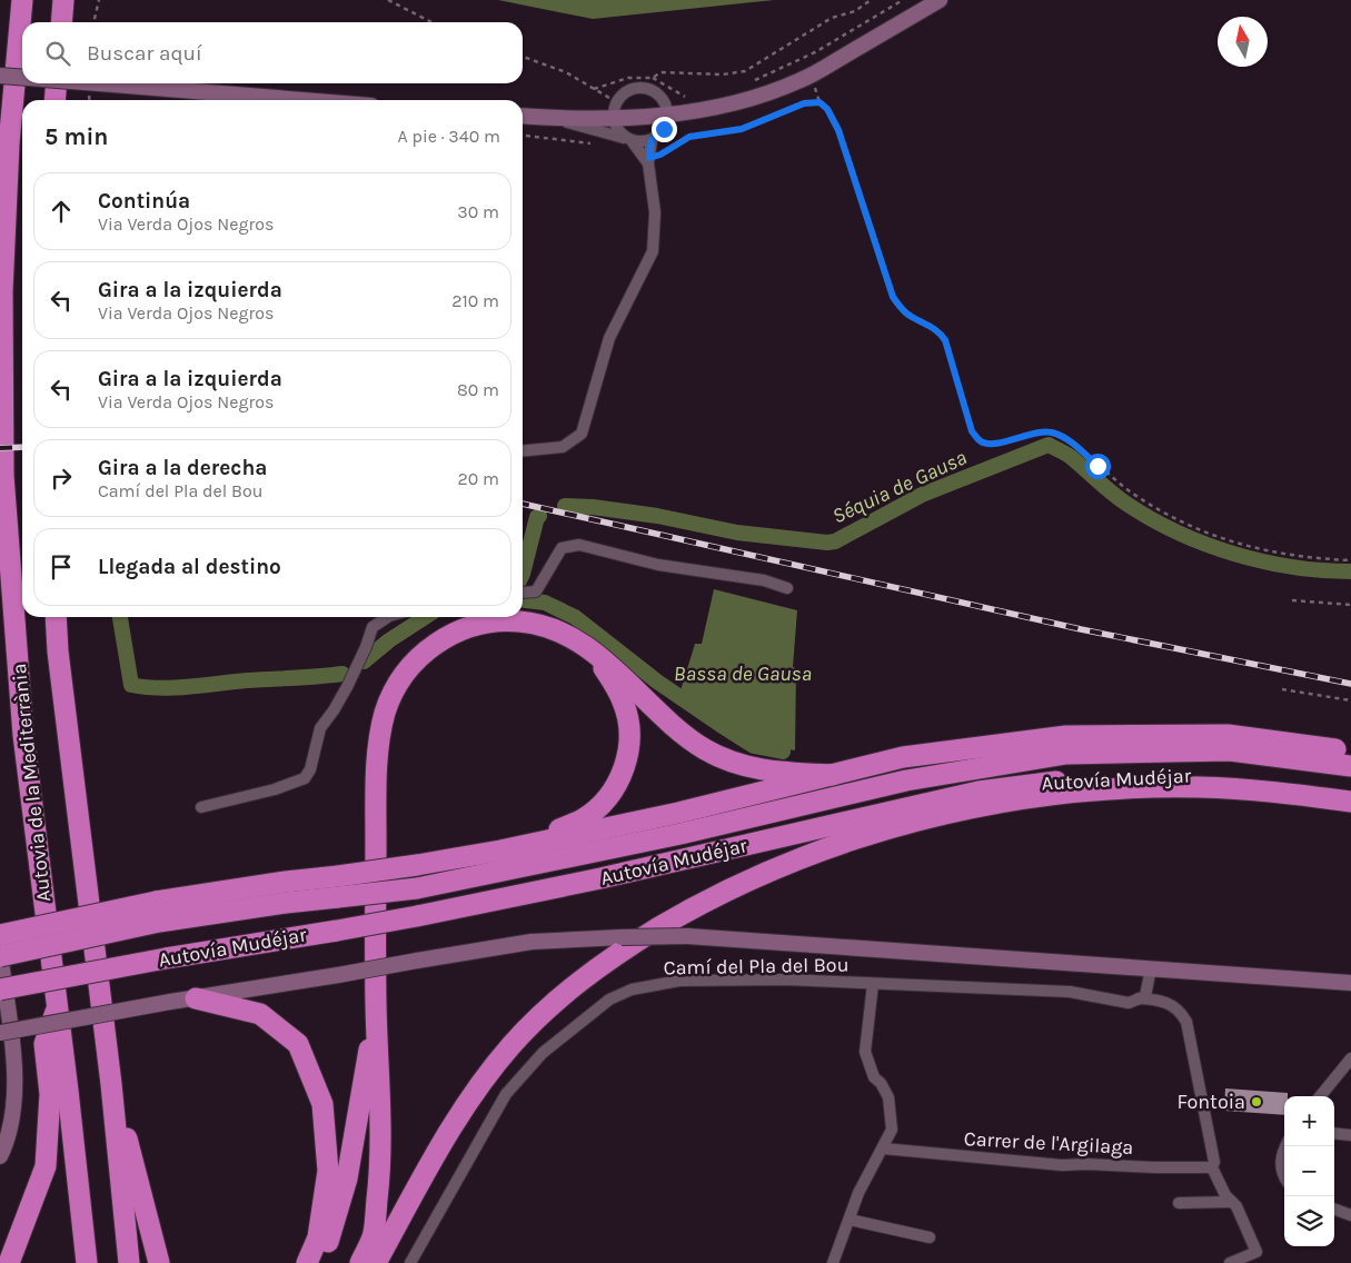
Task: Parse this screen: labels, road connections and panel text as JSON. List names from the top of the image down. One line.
{"streets":{"highway":["Autovía Mudéjar","Autovia de la Mediterrània"],"street":["Camí del Pla del Bou","Carrer de l'Argilaga"]},"crossings":[["Camí del Pla del Bou","Carrer de l'Argilaga"]],"water":["Séquia de Gausa","Bassa de Gausa"],"places":["Fontoia"],"north":"top","page":{"search":"Buscar aquí","heading":["5 min","A pie · 340 m"],"list":[["Continúa","Via Verda Ojos Negros","30 m"],["Gira a la izquierda","Via Verda Ojos Negros","210 m"],["Gira a la izquierda","Via Verda Ojos Negros","80 m"],["Gira a la derecha","Camí del Pla del Bou","20 m"],"Llegada al destino"],"map_buttons":["+","−"]}}
